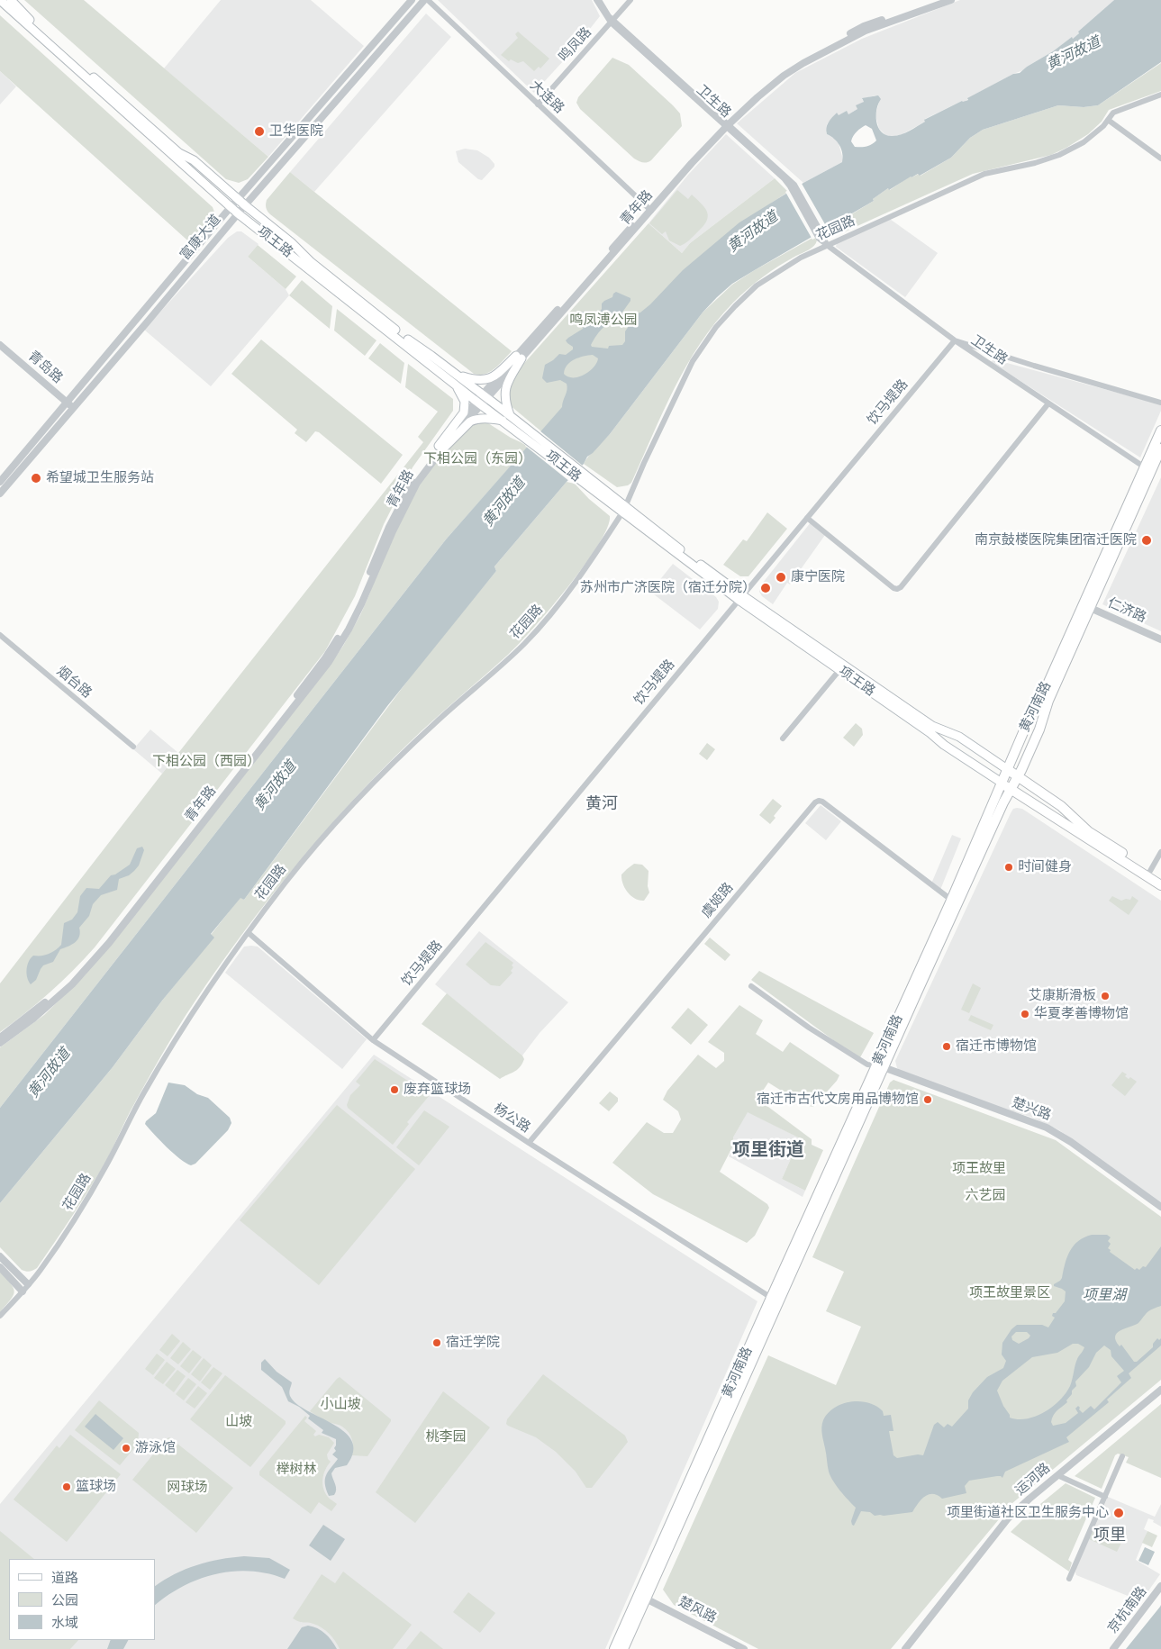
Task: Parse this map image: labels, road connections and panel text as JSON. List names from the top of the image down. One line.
{"streets":{"main road":["项王路","黄河南路"],"street":["鸣凤路","大连路","卫生路","青年路","花园路","富康大道","青岛路","饮马堤路","仁济路","烟台路","虞姬路","楚兴路","杨公路","运河路","楚风路","京杭南路"]},"crossings":[["鸣凤路","大连路"],["鸣凤路","卫生路"],["大连路","青年路"],["大连路","富康大道"],["卫生路","青年路"],["卫生路","花园路"],["卫生路","饮马堤路"],["卫生路","黄河南路"],["青年路","项王路"],["花园路","项王路"],["花园路","杨公路"],["富康大道","项王路"],["富康大道","青岛路"],["项王路","饮马堤路"],["项王路","黄河南路"],["饮马堤路","杨公路"],["仁济路","黄河南路"],["黄河南路","虞姬路"],["黄河南路","楚兴路"],["黄河南路","杨公路"],["黄河南路","楚风路"],["虞姬路","杨公路"]],"districts":["黄河","项里街道","项里"],"water":["黄河故道","项里湖"],"parks":["鸣凤溥公园","下相公园（东园）","下相公园（西园）","项王故里","六艺园","项王故里景区","小山坡","山坡","桃李园","榉树林","网球场"],"places":["卫华医院","希望城卫生服务站","南京鼓楼医院集团宿迁医院","康宁医院","苏州市广济医院（宿迁分院）","时间健身","艾康斯滑板","华夏孝善博物馆","宿迁市博物馆","废弃篮球场","宿迁市古代文房用品博物馆","宿迁学院","游泳馆","篮球场","项里街道社区卫生服务中心"],"legend":["道路","公园","水域"]}
